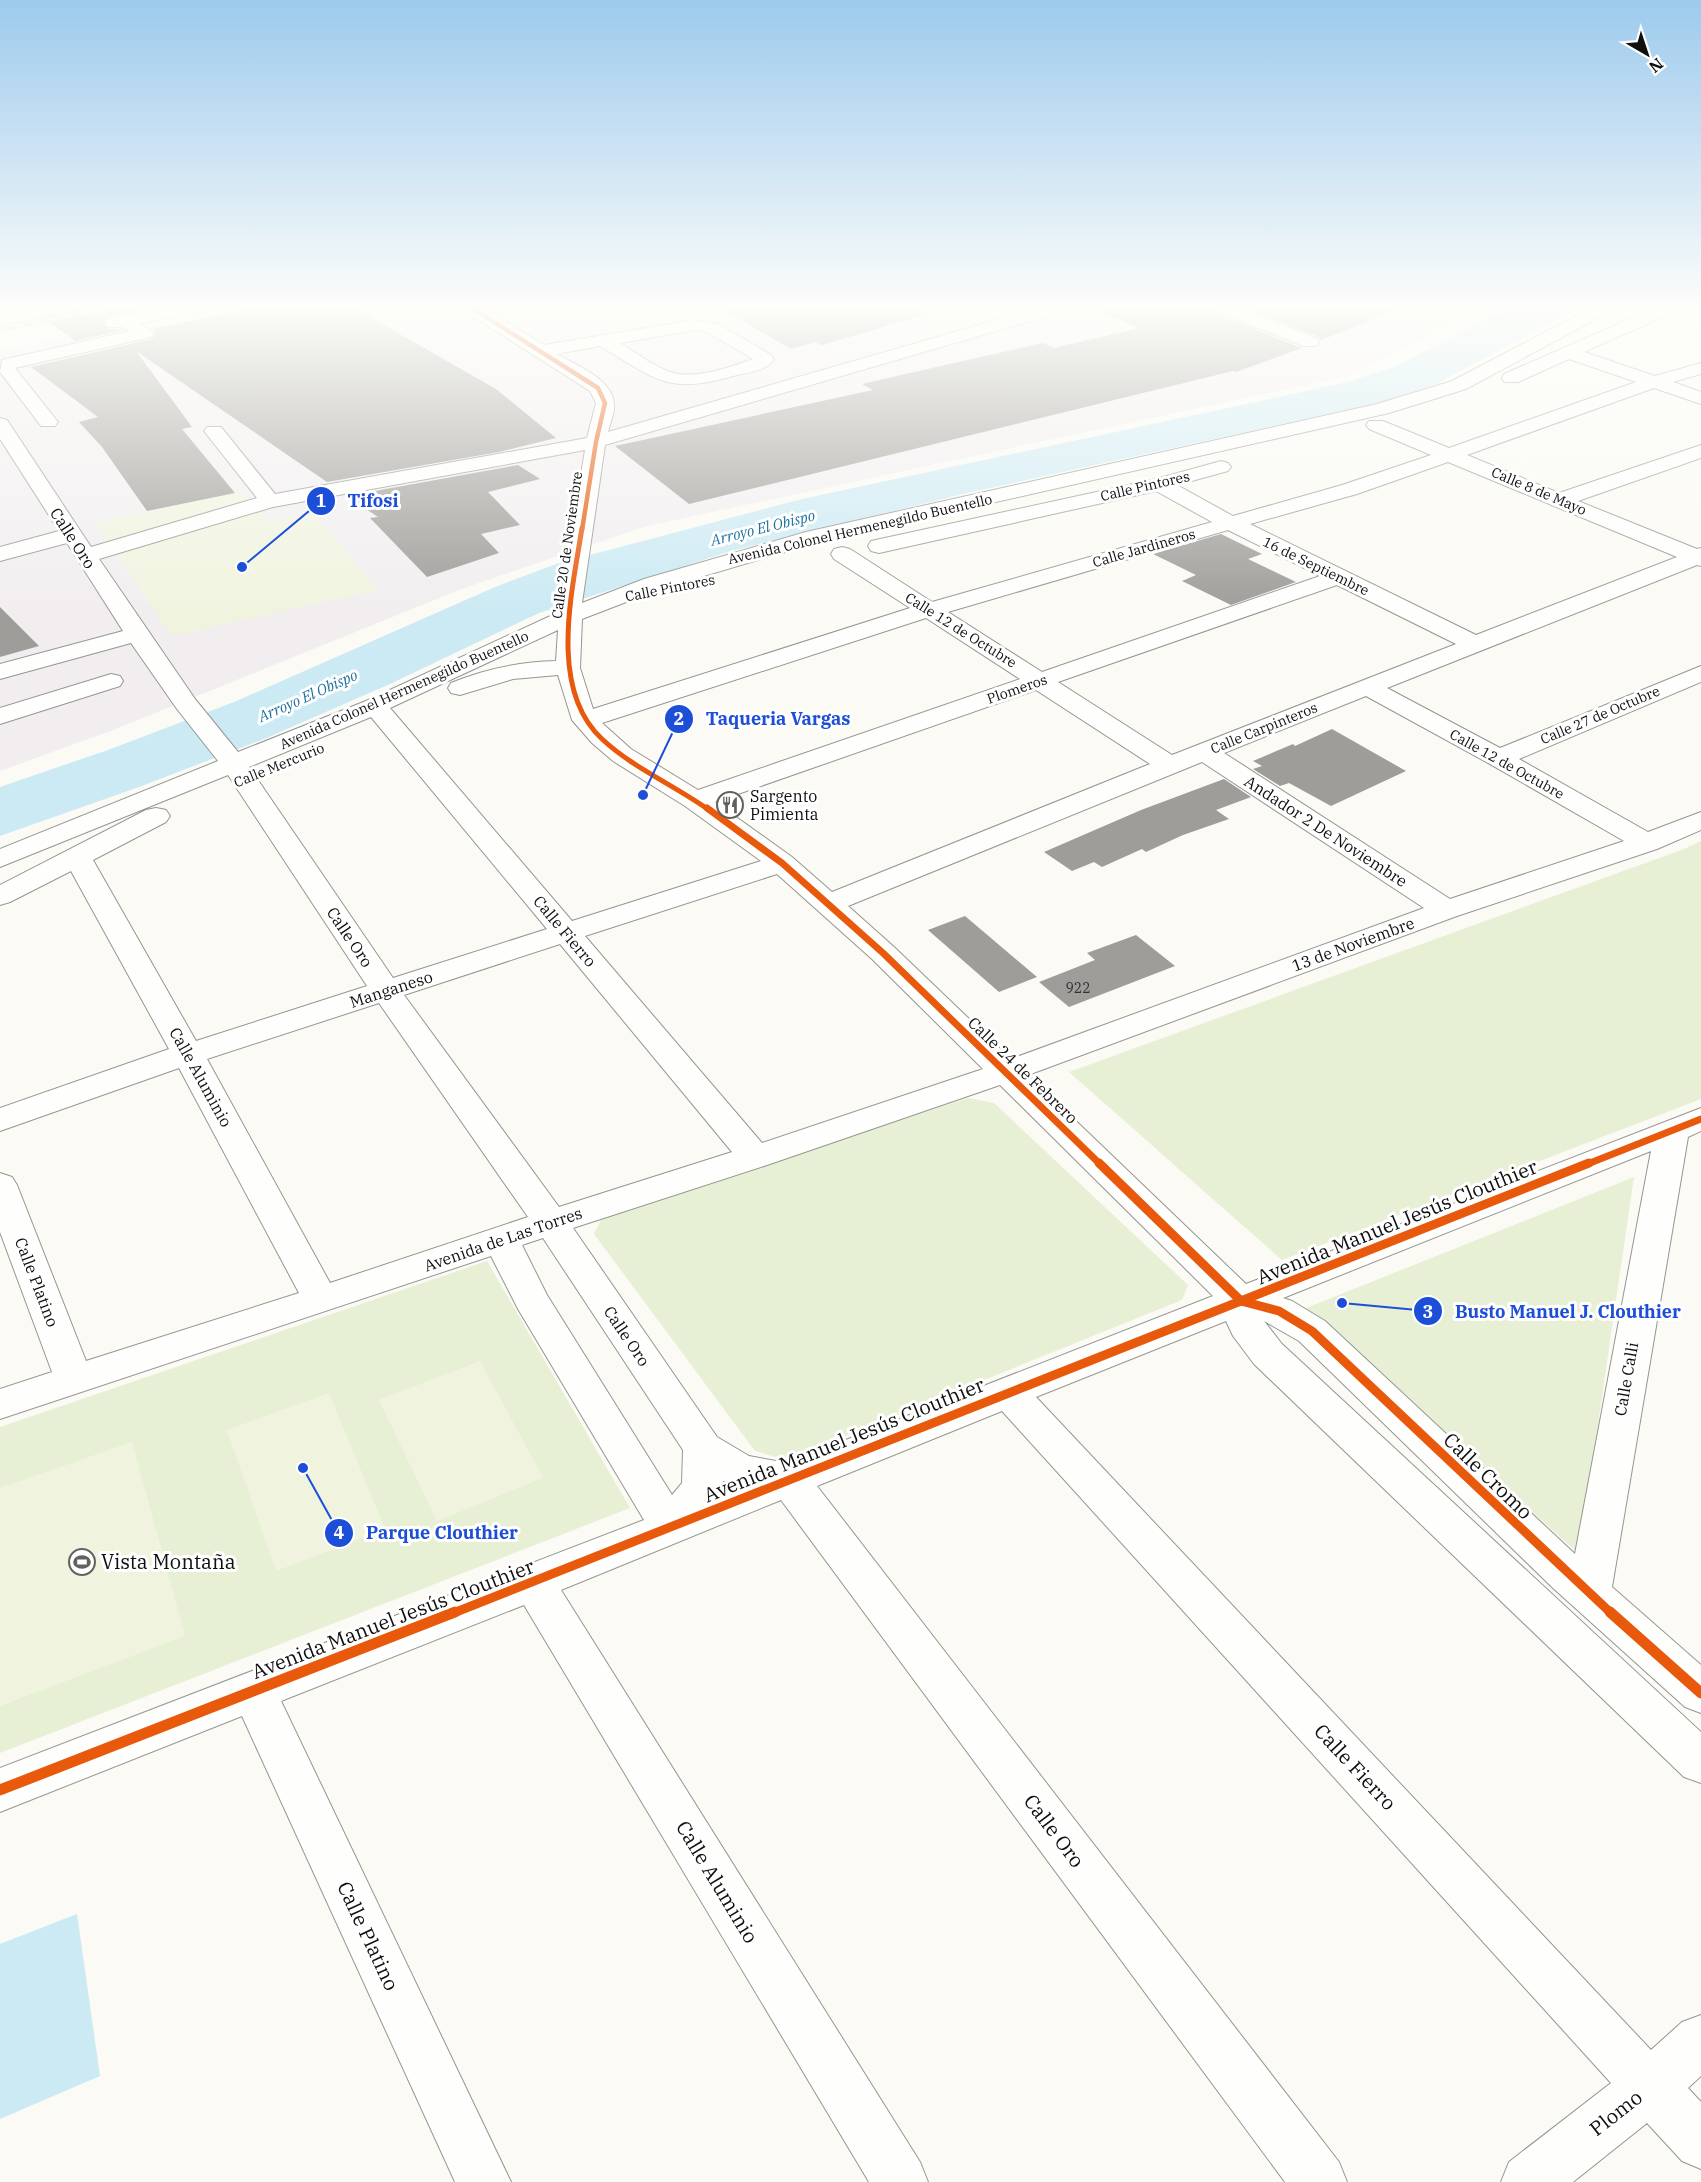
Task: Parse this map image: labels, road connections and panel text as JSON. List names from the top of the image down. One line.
{"streets":{"street":["Calle Pintores","Calle 8 de Mayo","Avenida Colonel Hermenegildo Buentello","Calle Oro","Calle 20 de Noviembre","Calle Jardineros","16 de Septiembre","Calle 12 de Octubre","Plomeros","Calle 27 de Octubre","Calle Carpinteros","Calle Mercurio","Andador 2 De Noviembre","Calle Fierro","13 de Noviembre","Manganeso","Calle 24 de Febrero","Calle Aluminio","Avenida Manuel Jesús Clouthier","Avenida de Las Torres","Calle Platino","Calle Calli","Calle Cromo","Plomo"]},"crossings":[["Calle Pintores","Avenida Colonel Hermenegildo Buentello"],["Calle Pintores","16 de Septiembre"],["Calle Pintores","Calle 12 de Octubre"],["Calle 8 de Mayo","Calle Jardineros"],["Calle 8 de Mayo","Calle Carpinteros"],["Avenida Colonel Hermenegildo Buentello","Calle 20 de Noviembre"],["Avenida Colonel Hermenegildo Buentello","Calle Mercurio"],["Avenida Colonel Hermenegildo Buentello","Calle Fierro"],["Calle Oro","Calle Mercurio"],["Calle Oro","Manganeso"],["Calle Oro","Avenida Manuel Jesús Clouthier"],["Calle Oro","Avenida de Las Torres"],["Calle 20 de Noviembre","Calle Jardineros"],["Calle 20 de Noviembre","Plomeros"],["Calle 20 de Noviembre","Calle Mercurio"],["Calle 20 de Noviembre","Manganeso"],["Calle 20 de Noviembre","Calle 24 de Febrero"],["Calle Jardineros","16 de Septiembre"],["Calle Jardineros","Calle 12 de Octubre"],["16 de Septiembre","Plomeros"],["16 de Septiembre","Calle Carpinteros"],["Calle 12 de Octubre","Plomeros"],["Calle 12 de Octubre","Calle 27 de Octubre"],["Calle 12 de Octubre","Calle Carpinteros"],["Calle 12 de Octubre","13 de Noviembre"],["Calle Carpinteros","Andador 2 De Noviembre"],["Calle Carpinteros","Calle 24 de Febrero"],["Calle Mercurio","Calle Fierro"],["Calle Mercurio","Calle Aluminio"],["Andador 2 De Noviembre","13 de Noviembre"],["Calle Fierro","Manganeso"],["Calle Fierro","Avenida Manuel Jesús Clouthier"],["Calle Fierro","Avenida de Las Torres"],["Calle Fierro","Plomo"],["13 de Noviembre","Calle 24 de Febrero"],["13 de Noviembre","Avenida de Las Torres"],["Manganeso","Calle 24 de Febrero"],["Manganeso","Calle Aluminio"],["Calle 24 de Febrero","Avenida Manuel Jesús Clouthier"],["Calle 24 de Febrero","Avenida de Las Torres"],["Calle 24 de Febrero","Calle Cromo"],["Calle Aluminio","Avenida Manuel Jesús Clouthier"],["Calle Aluminio","Avenida de Las Torres"],["Avenida Manuel Jesús Clouthier","Calle Platino"],["Avenida Manuel Jesús Clouthier","Calle Calli"],["Avenida Manuel Jesús Clouthier","Calle Cromo"],["Avenida de Las Torres","Calle Platino"],["Calle Calli","Calle Cromo"]],"water":["Arroyo El Obispo"],"places":{"other":["Tifosi","Taqueria Vargas","Busto Manuel J. Clouthier","Parque Clouthier"],"restaurant":["Sargento Pimienta"],"sports":["Vista Montaña"]},"house_numbers":["922"],"north":"bottom right"}
